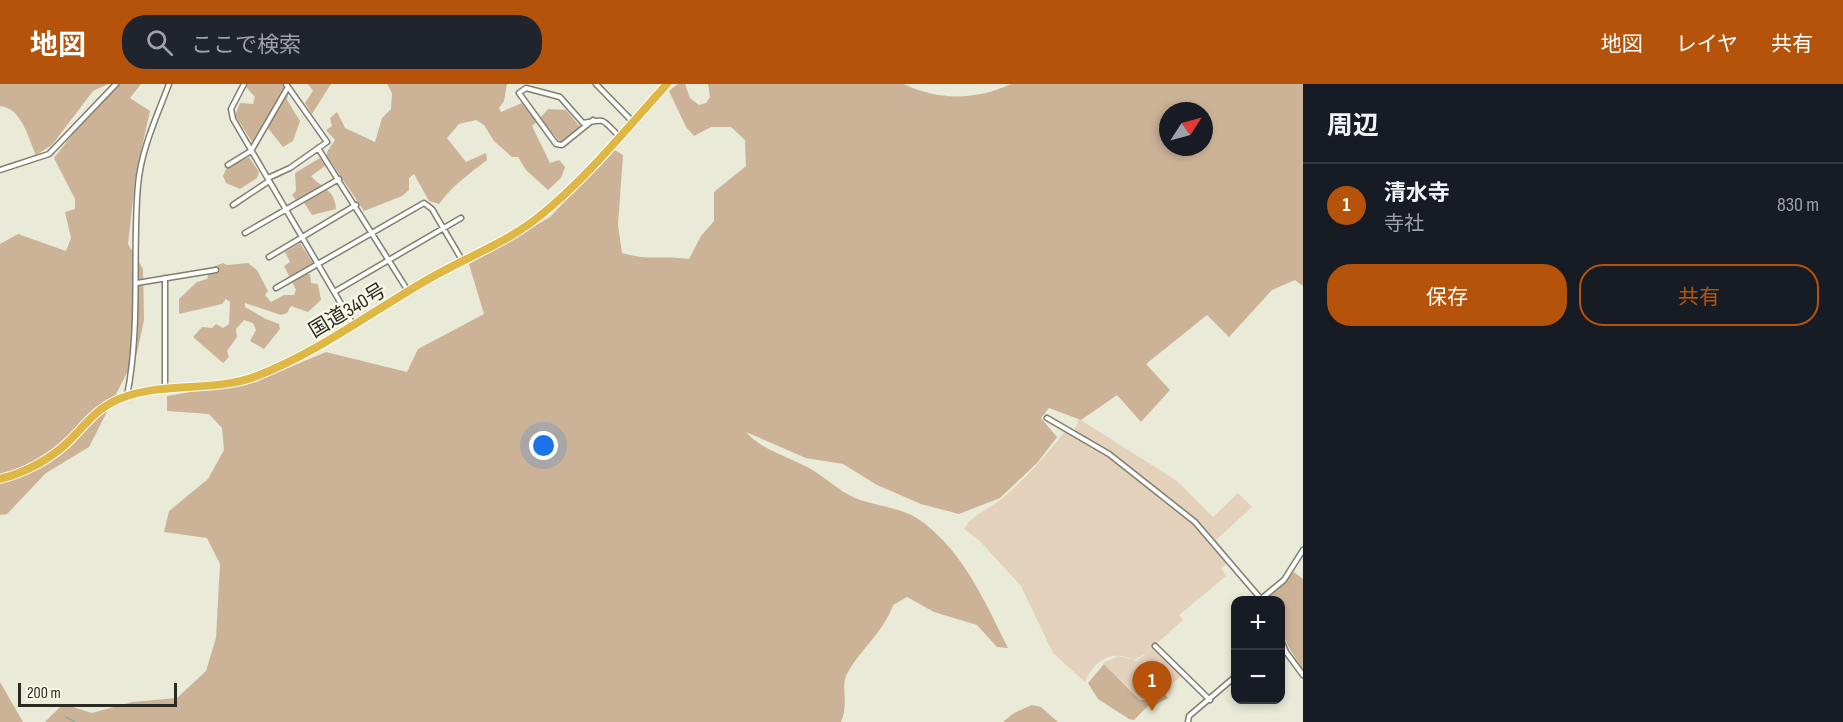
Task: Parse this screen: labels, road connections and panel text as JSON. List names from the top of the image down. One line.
{"streets":{"highway":["国道340号"]},"scale_bar":"200 m","north":"top right","page":{"header":"地図","search":"ここで検索","nav":["地図","レイヤ","共有"],"heading":"周辺","list":[{"mark":"1","name":"清水寺","note":"寺社","value":"830 m"}],"buttons":["保存","共有"],"map_buttons":["+","−"],"pins":"1","scale":"200 m"}}
